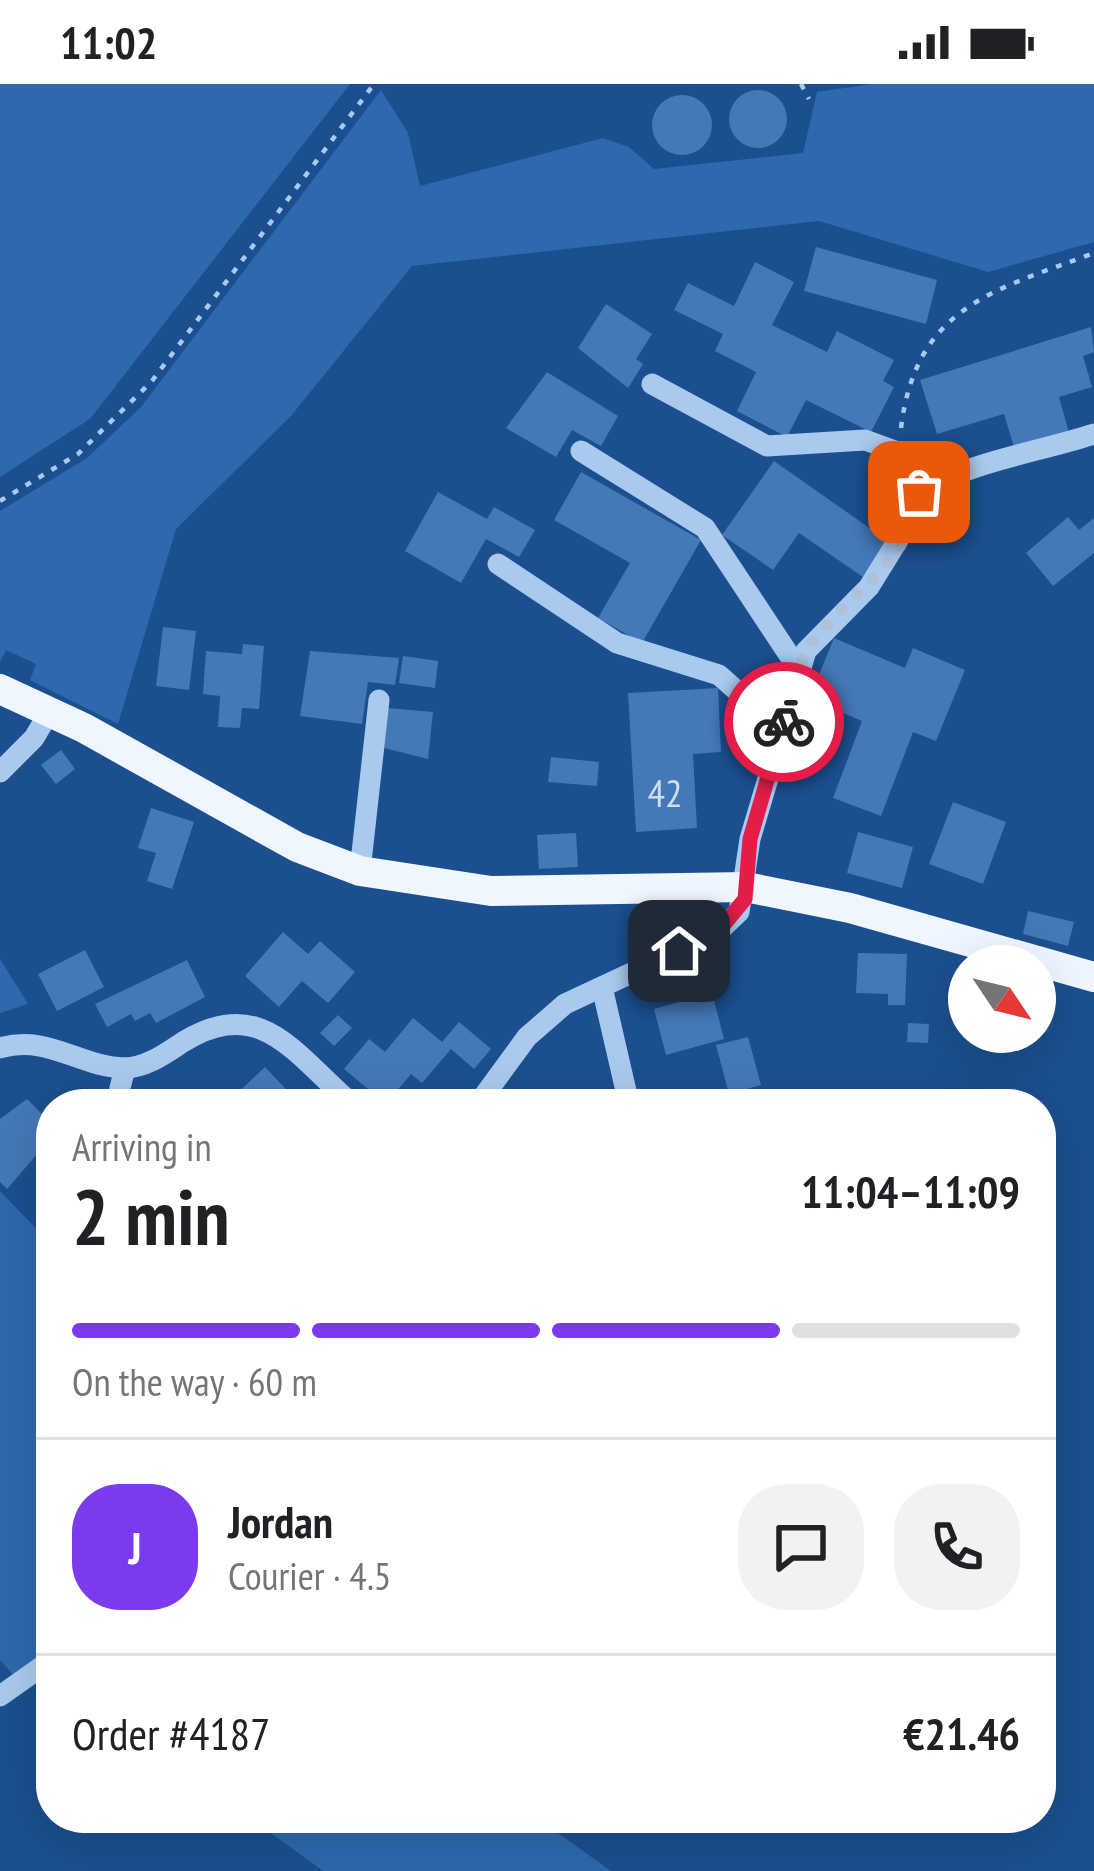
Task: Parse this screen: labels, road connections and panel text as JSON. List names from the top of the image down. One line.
{"house_numbers":["42"],"north":"bottom right","page":{"status":"11:02","heading":["2 min","Arriving in","11:04–11:09"],"panel":["Jordan","Courier · 4.5","Order #4187","€21.46"],"bar":"On the way · 60 m","round":"J"}}
